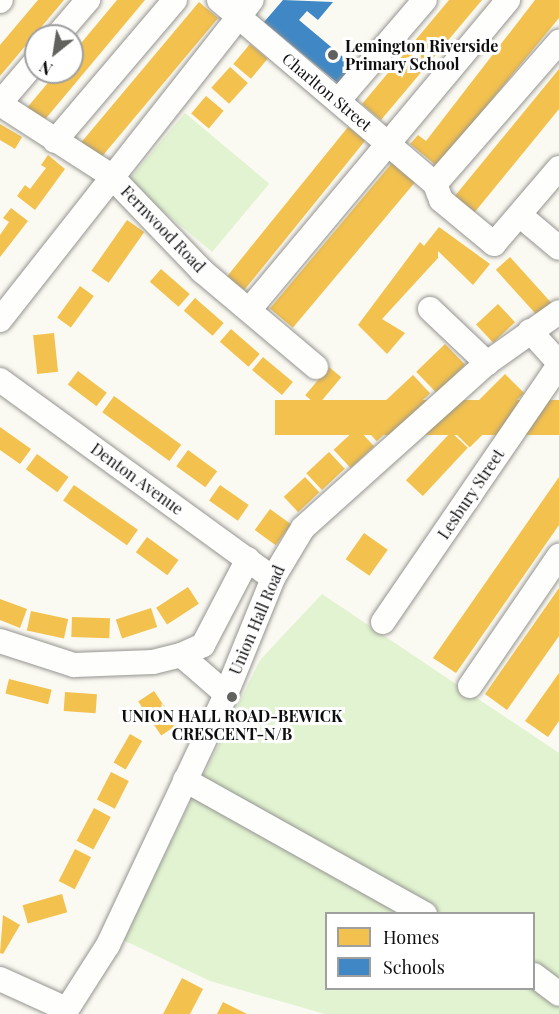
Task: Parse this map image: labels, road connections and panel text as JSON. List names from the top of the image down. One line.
{"streets":{"street":["Charlton Street","Fernwood Road","Denton Avenue","Lesbury Street","Union Hall Road"]},"crossings":[["Denton Avenue","Union Hall Road"]],"places":["Lemington Riverside Primary School","UNION HALL ROAD-BEWICK CRESCENT-N/B"],"legend":["Homes","Schools"],"north":"bottom left"}
